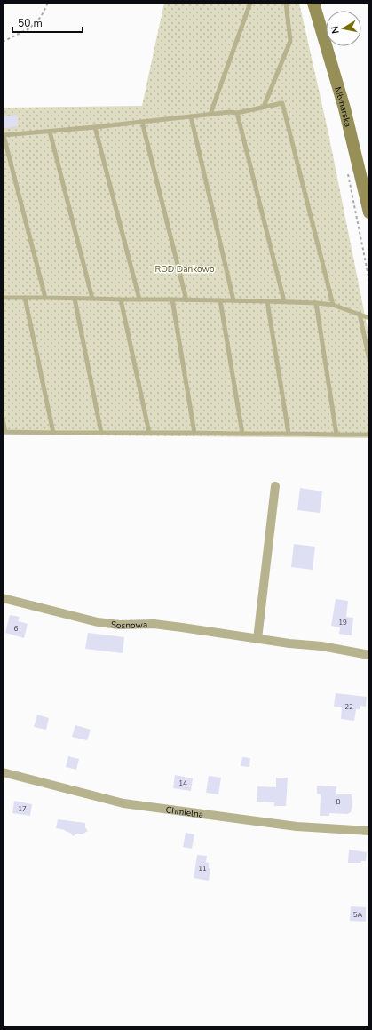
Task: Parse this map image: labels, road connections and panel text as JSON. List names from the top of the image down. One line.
{"streets":{"street":["Młynarska","Sosnowa","Chmielna"]},"parks":["ROD Dankowo"],"house_numbers":["19","6","22","14","8","17","11","5A"],"scale_bar":"50 m","north":"left"}
